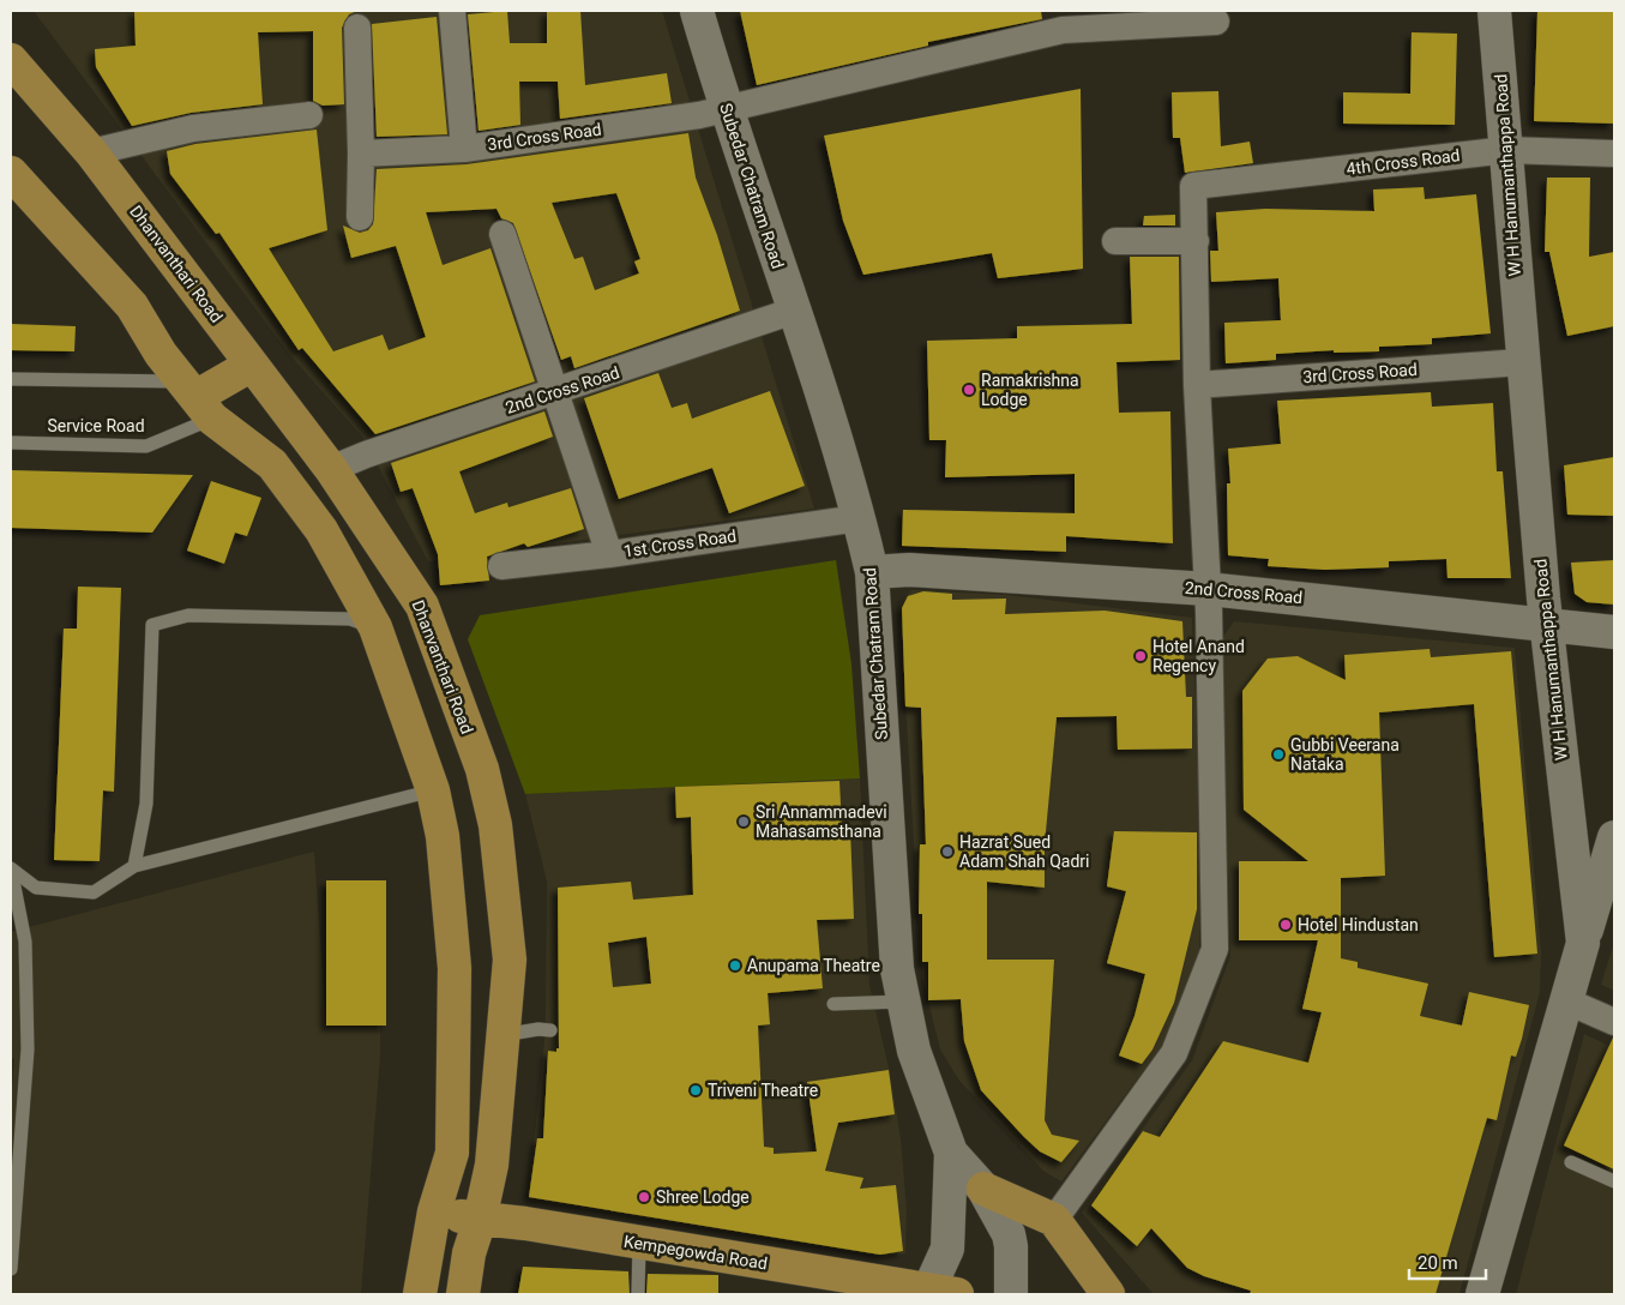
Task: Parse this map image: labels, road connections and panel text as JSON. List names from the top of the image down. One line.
{"streets":{"main road":["Dhanvanthari Road","Kempegowda Road"],"street":["3rd Cross Road","4th Cross Road","W H Hanumanthappa Road","Subedar Chatram Road","2nd Cross Road","1st Cross Road"],"lane":["Service Road"]},"crossings":[["3rd Cross Road","W H Hanumanthappa Road"],["3rd Cross Road","Subedar Chatram Road"],["4th Cross Road","W H Hanumanthappa Road"],["W H Hanumanthappa Road","2nd Cross Road"],["Subedar Chatram Road","2nd Cross Road"],["Subedar Chatram Road","1st Cross Road"],["Dhanvanthari Road","2nd Cross Road"],["Dhanvanthari Road","Kempegowda Road"]],"places":["Ramakrishna Lodge","Hotel Anand Regency","Gubbi Veerana Nataka","Sri Annammadevi Mahasamsthana","Hazrat Sued Adam Shah Qadri","Hotel Hindustan","Anupama Theatre","Triveni Theatre","Shree Lodge"],"scale_bar":"20 m"}
